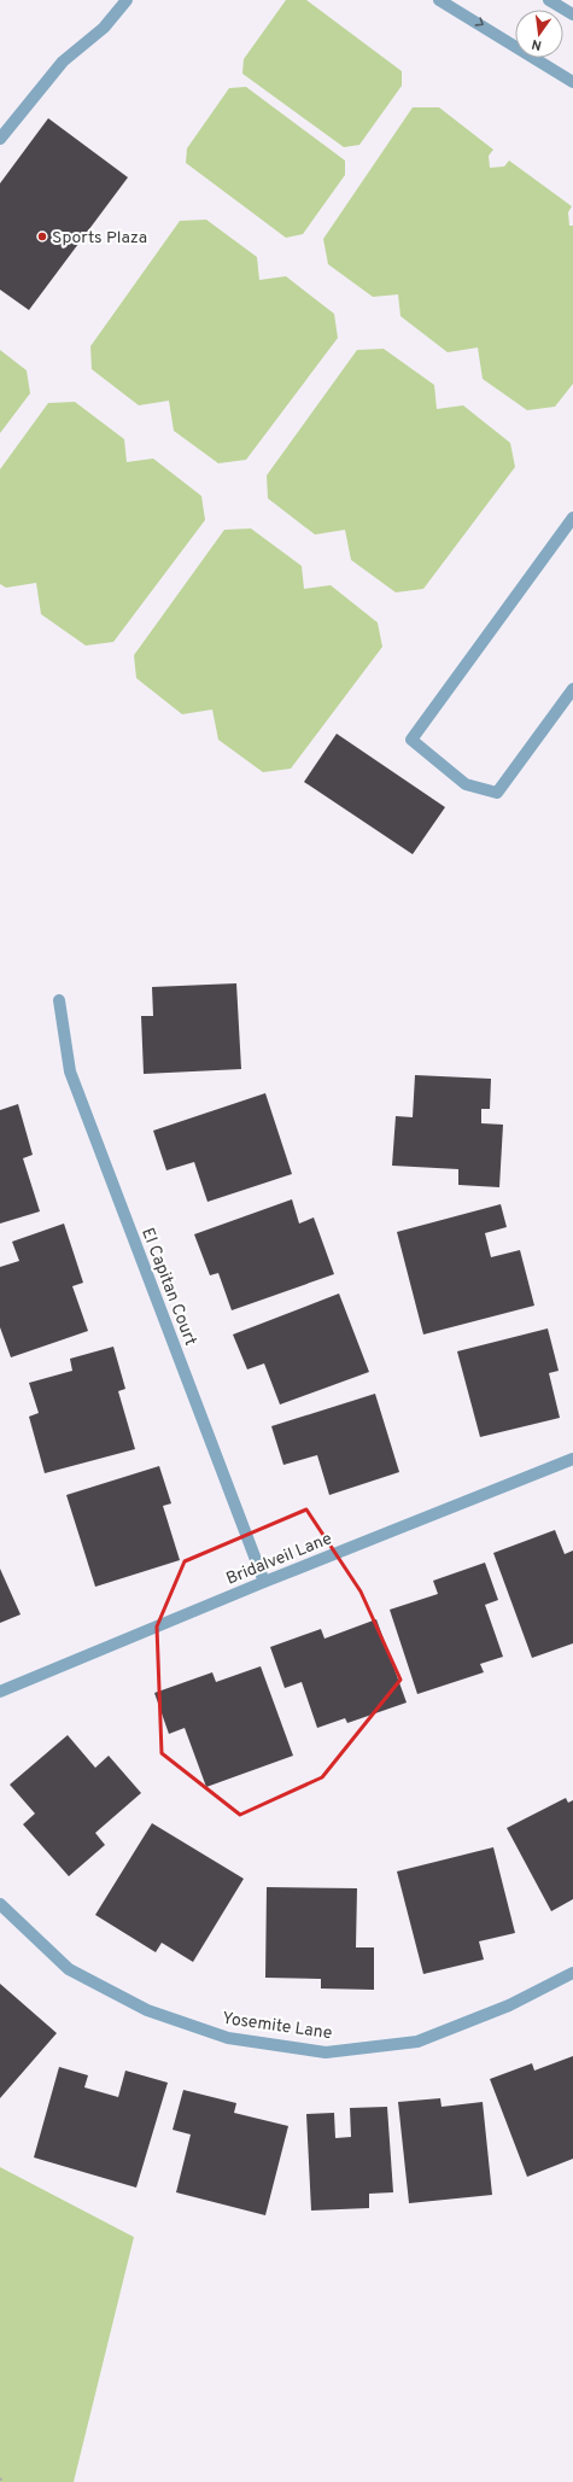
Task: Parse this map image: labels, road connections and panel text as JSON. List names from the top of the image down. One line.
{"streets":{"street":["El Capitan Court","Bridalveil Lane","Yosemite Lane"]},"crossings":[["El Capitan Court","Bridalveil Lane"]],"places":["Sports Plaza"],"north":"bottom"}
